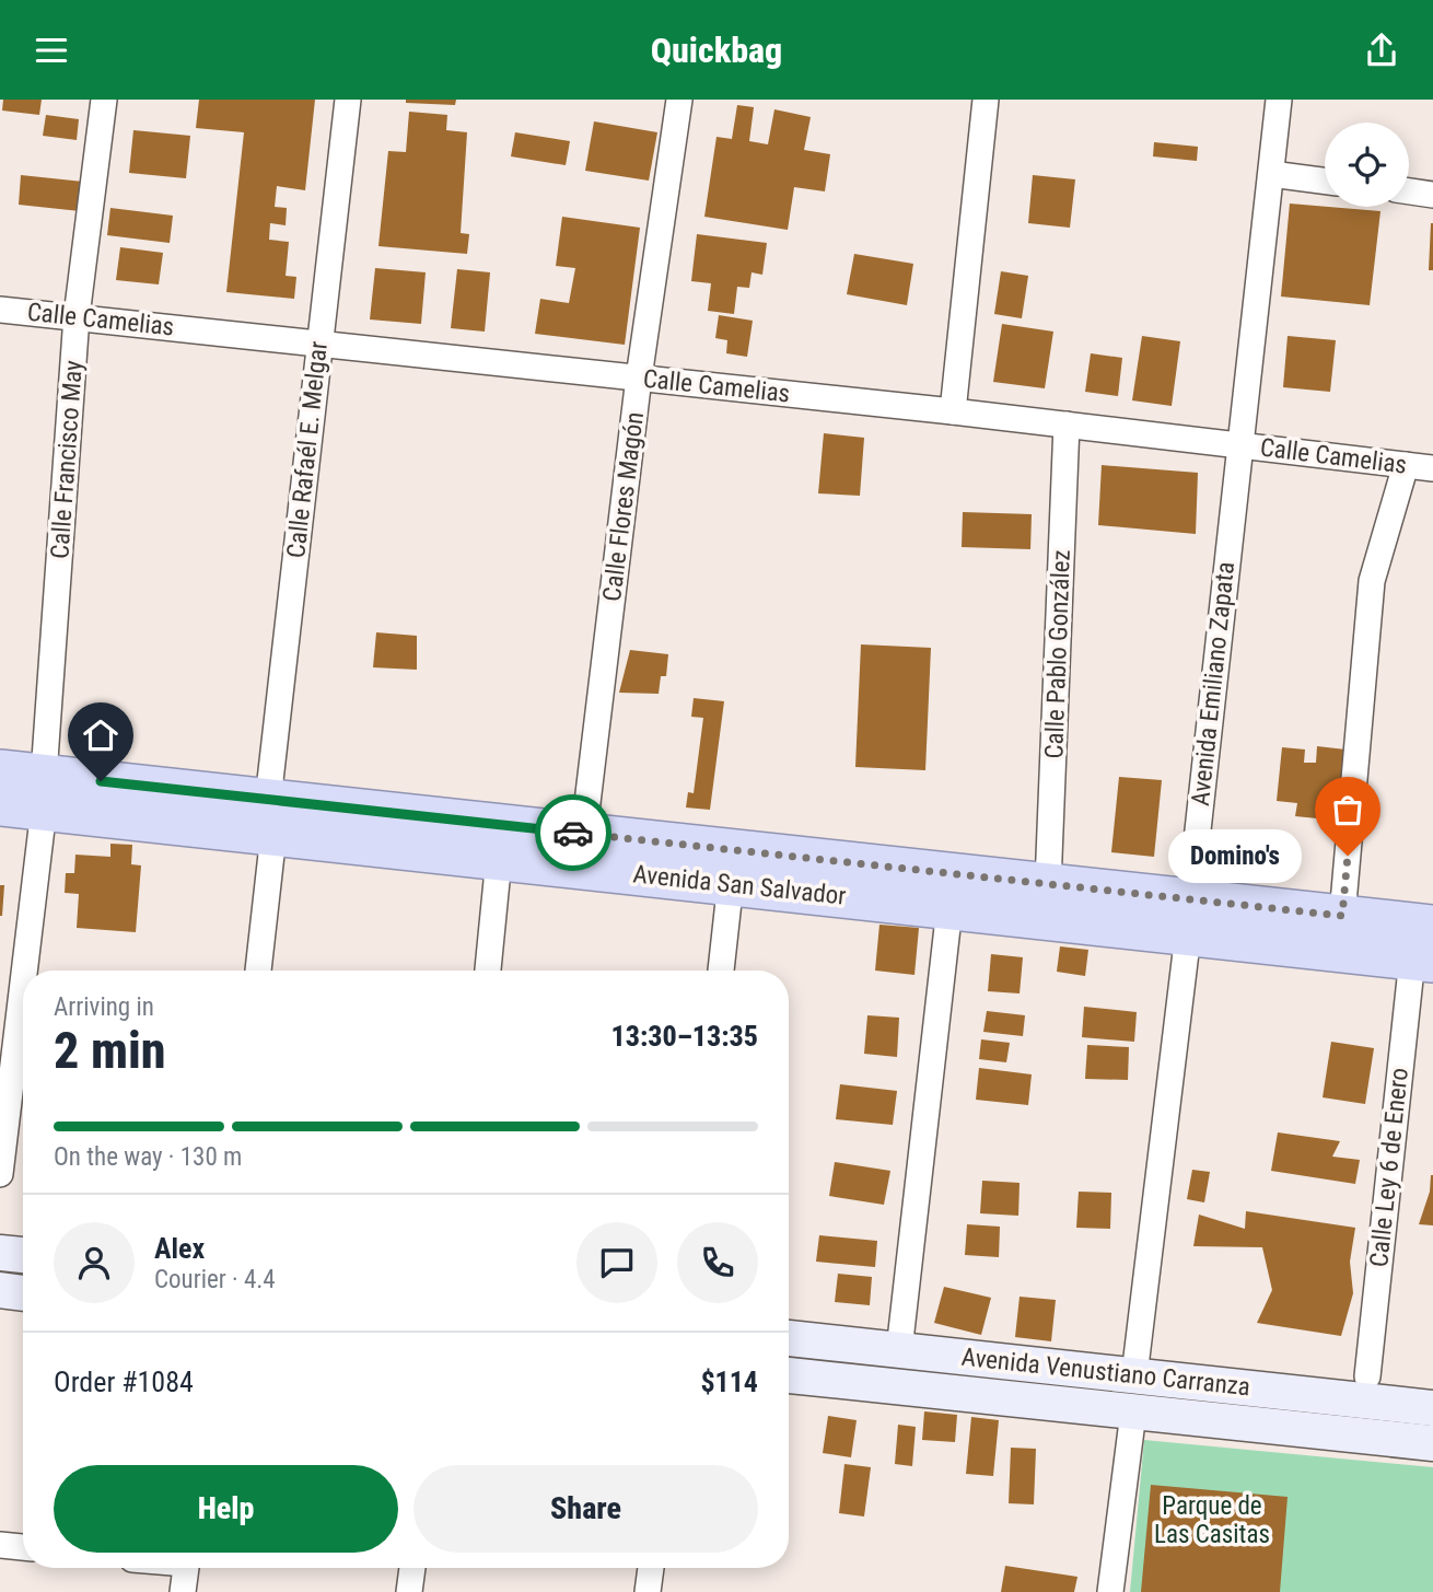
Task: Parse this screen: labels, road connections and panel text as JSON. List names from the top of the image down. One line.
{"streets":{"main road":["Avenida San Salvador"],"street":["Calle Camelias","Calle Rafaél E. Melgar","Calle Francisco May","Calle Flores Magón","Calle Pablo González","Avenida Emiliano Zapata","Calle Ley 6 de Enero","Avenida Venustiano Carranza"]},"crossings":[["Calle Camelias","Calle Rafaél E. Melgar"],["Calle Camelias","Calle Francisco May"],["Calle Camelias","Calle Flores Magón"],["Calle Camelias","Calle Pablo González"],["Calle Camelias","Avenida Emiliano Zapata"],["Calle Rafaél E. Melgar","Avenida San Salvador"],["Calle Francisco May","Avenida San Salvador"],["Calle Flores Magón","Avenida San Salvador"],["Calle Pablo González","Avenida San Salvador"],["Avenida Emiliano Zapata","Avenida San Salvador"],["Avenida Emiliano Zapata","Avenida Venustiano Carranza"],["Avenida San Salvador","Calle Ley 6 de Enero"]],"parks":["Parque de Las Casitas"],"places":["Domino's"],"page":{"header":"Quickbag","bubble":"Domino's","heading":["2 min","Arriving in","13:30–13:35"],"panel":["Alex","Courier · 4.4","Order #1084","$114"],"bar":"On the way · 130 m","buttons":["Help","Share"]}}
